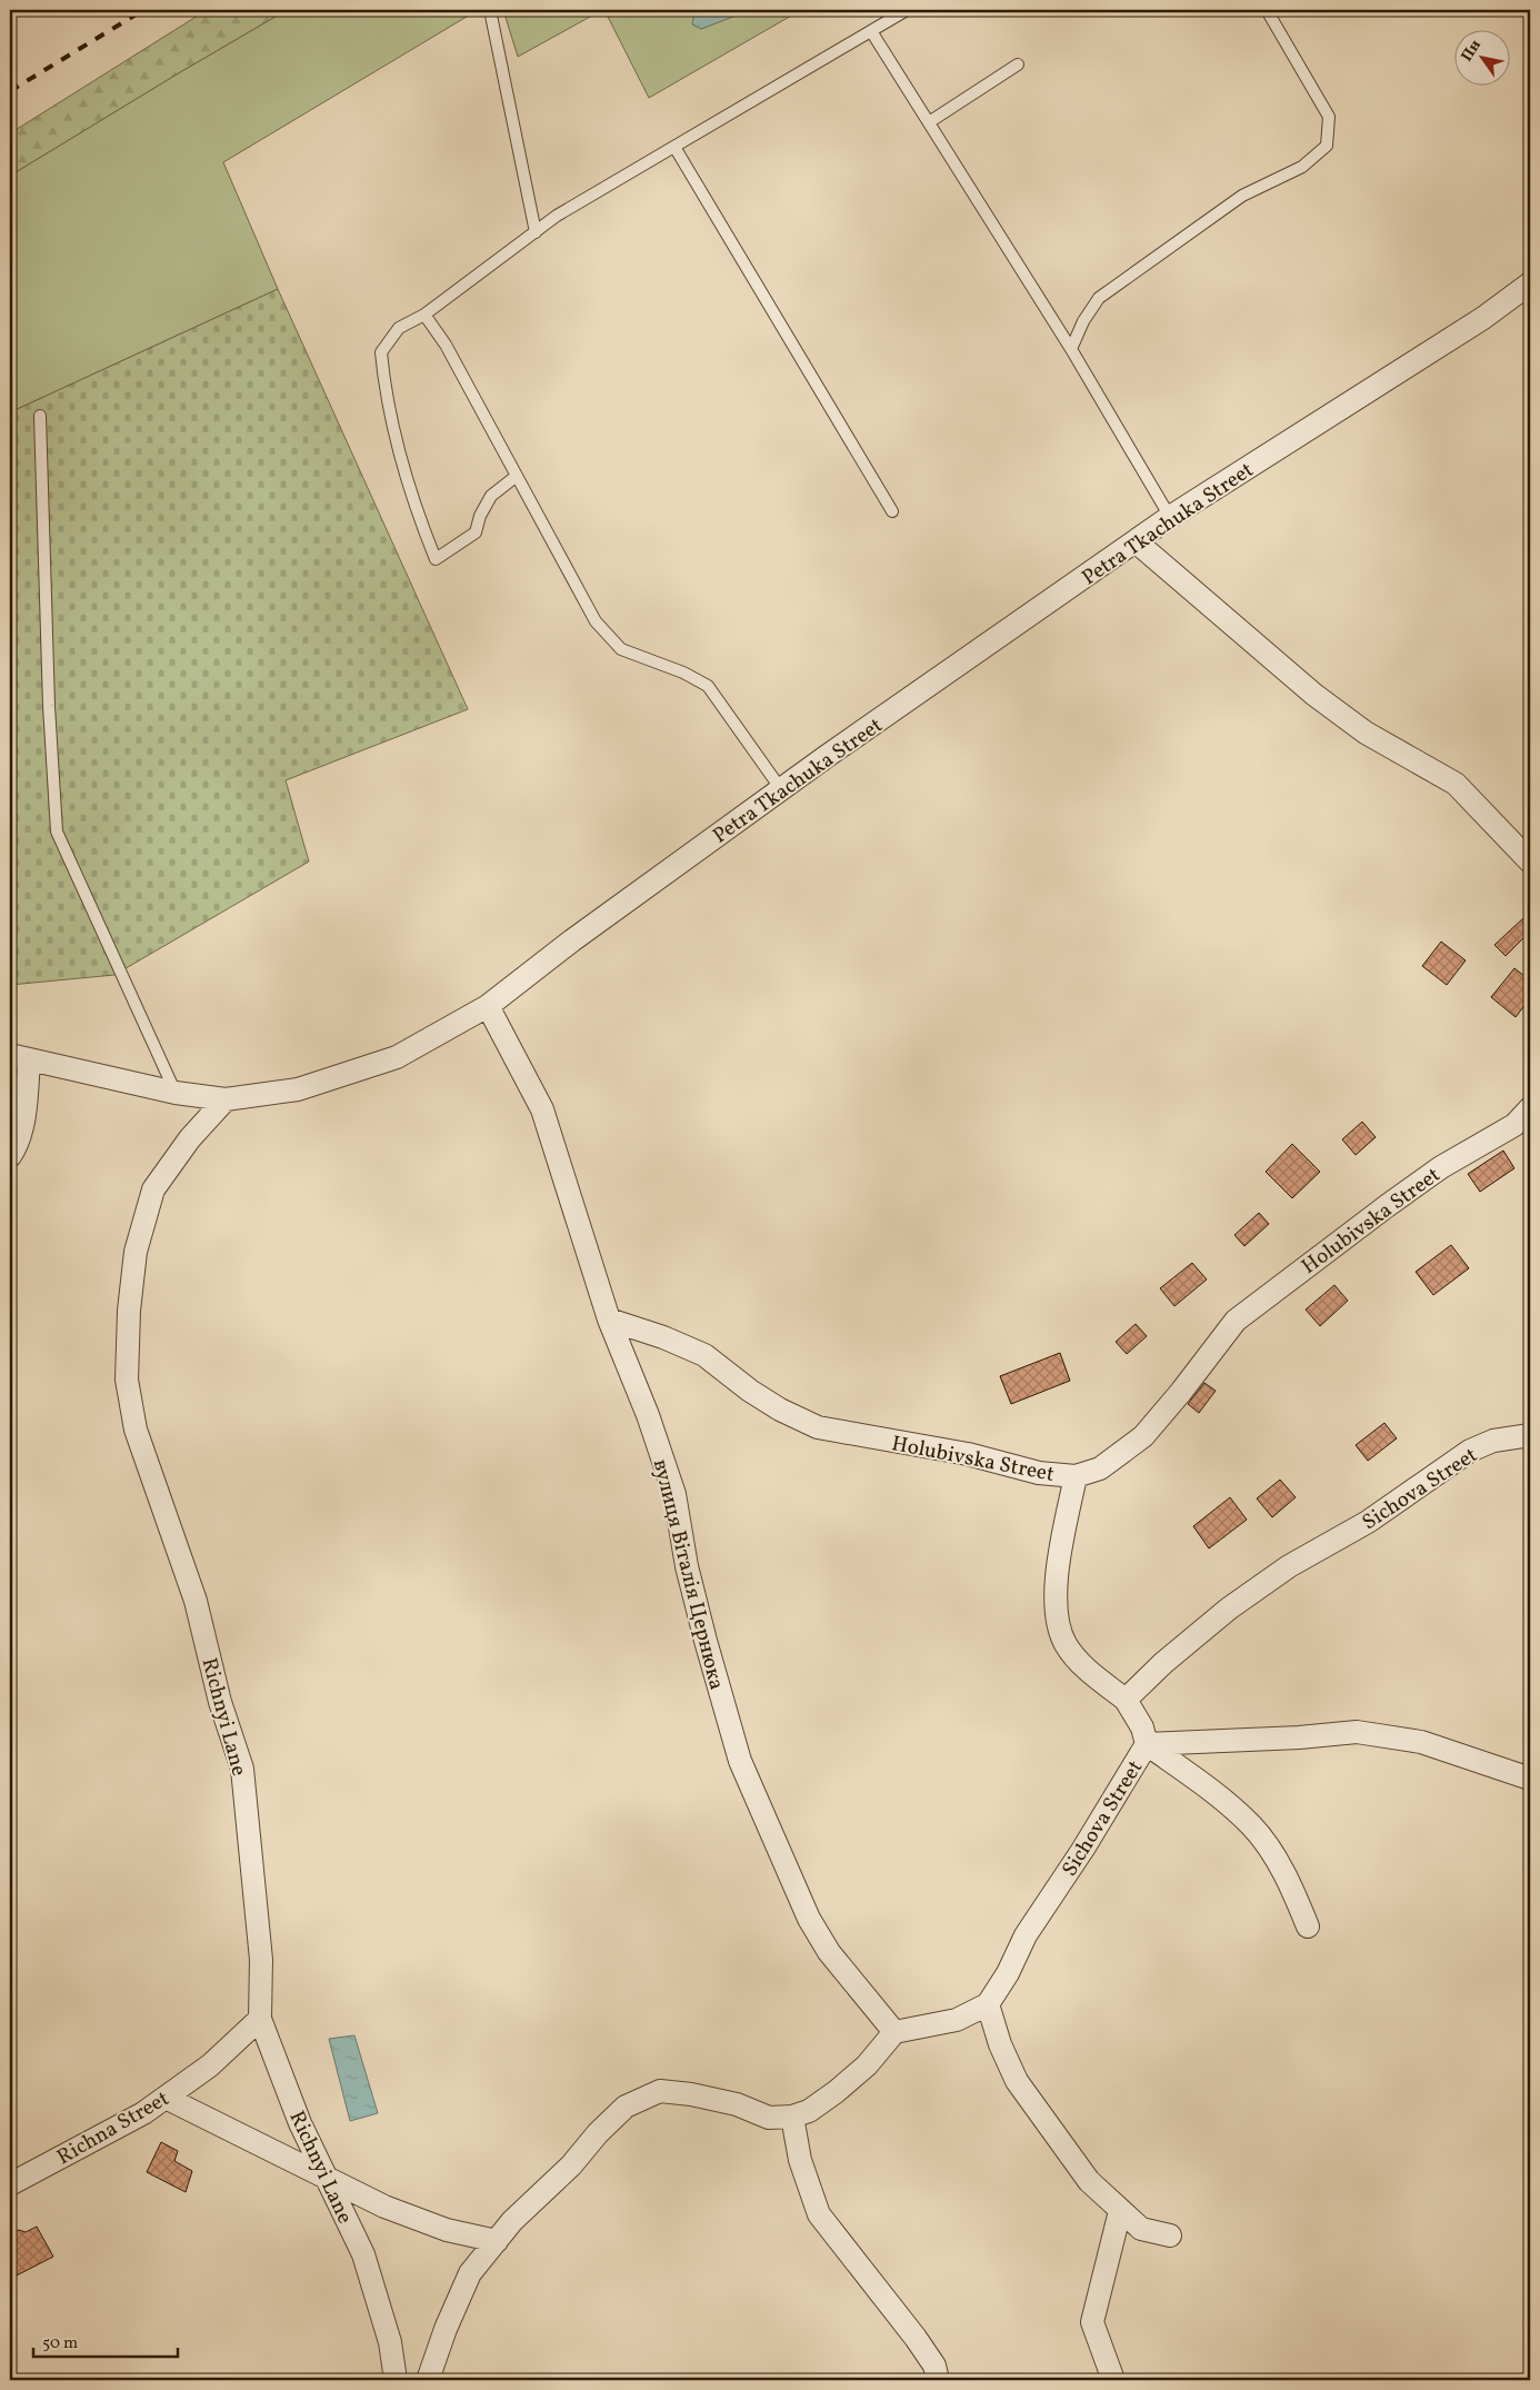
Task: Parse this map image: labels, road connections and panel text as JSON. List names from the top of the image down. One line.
{"streets":{"street":["Petra Tkachuka Street","Holubivska Street","Sichova Street","вулиця Віталія Цернюка","Richnyi Lane","Richna Street"]},"crossings":[["Petra Tkachuka Street","вулиця Віталія Цернюка"],["Petra Tkachuka Street","Richnyi Lane"],["Holubivska Street","вулиця Віталія Цернюка"],["Richnyi Lane","Richna Street"]],"scale_bar":"50 m","north":"top left"}
